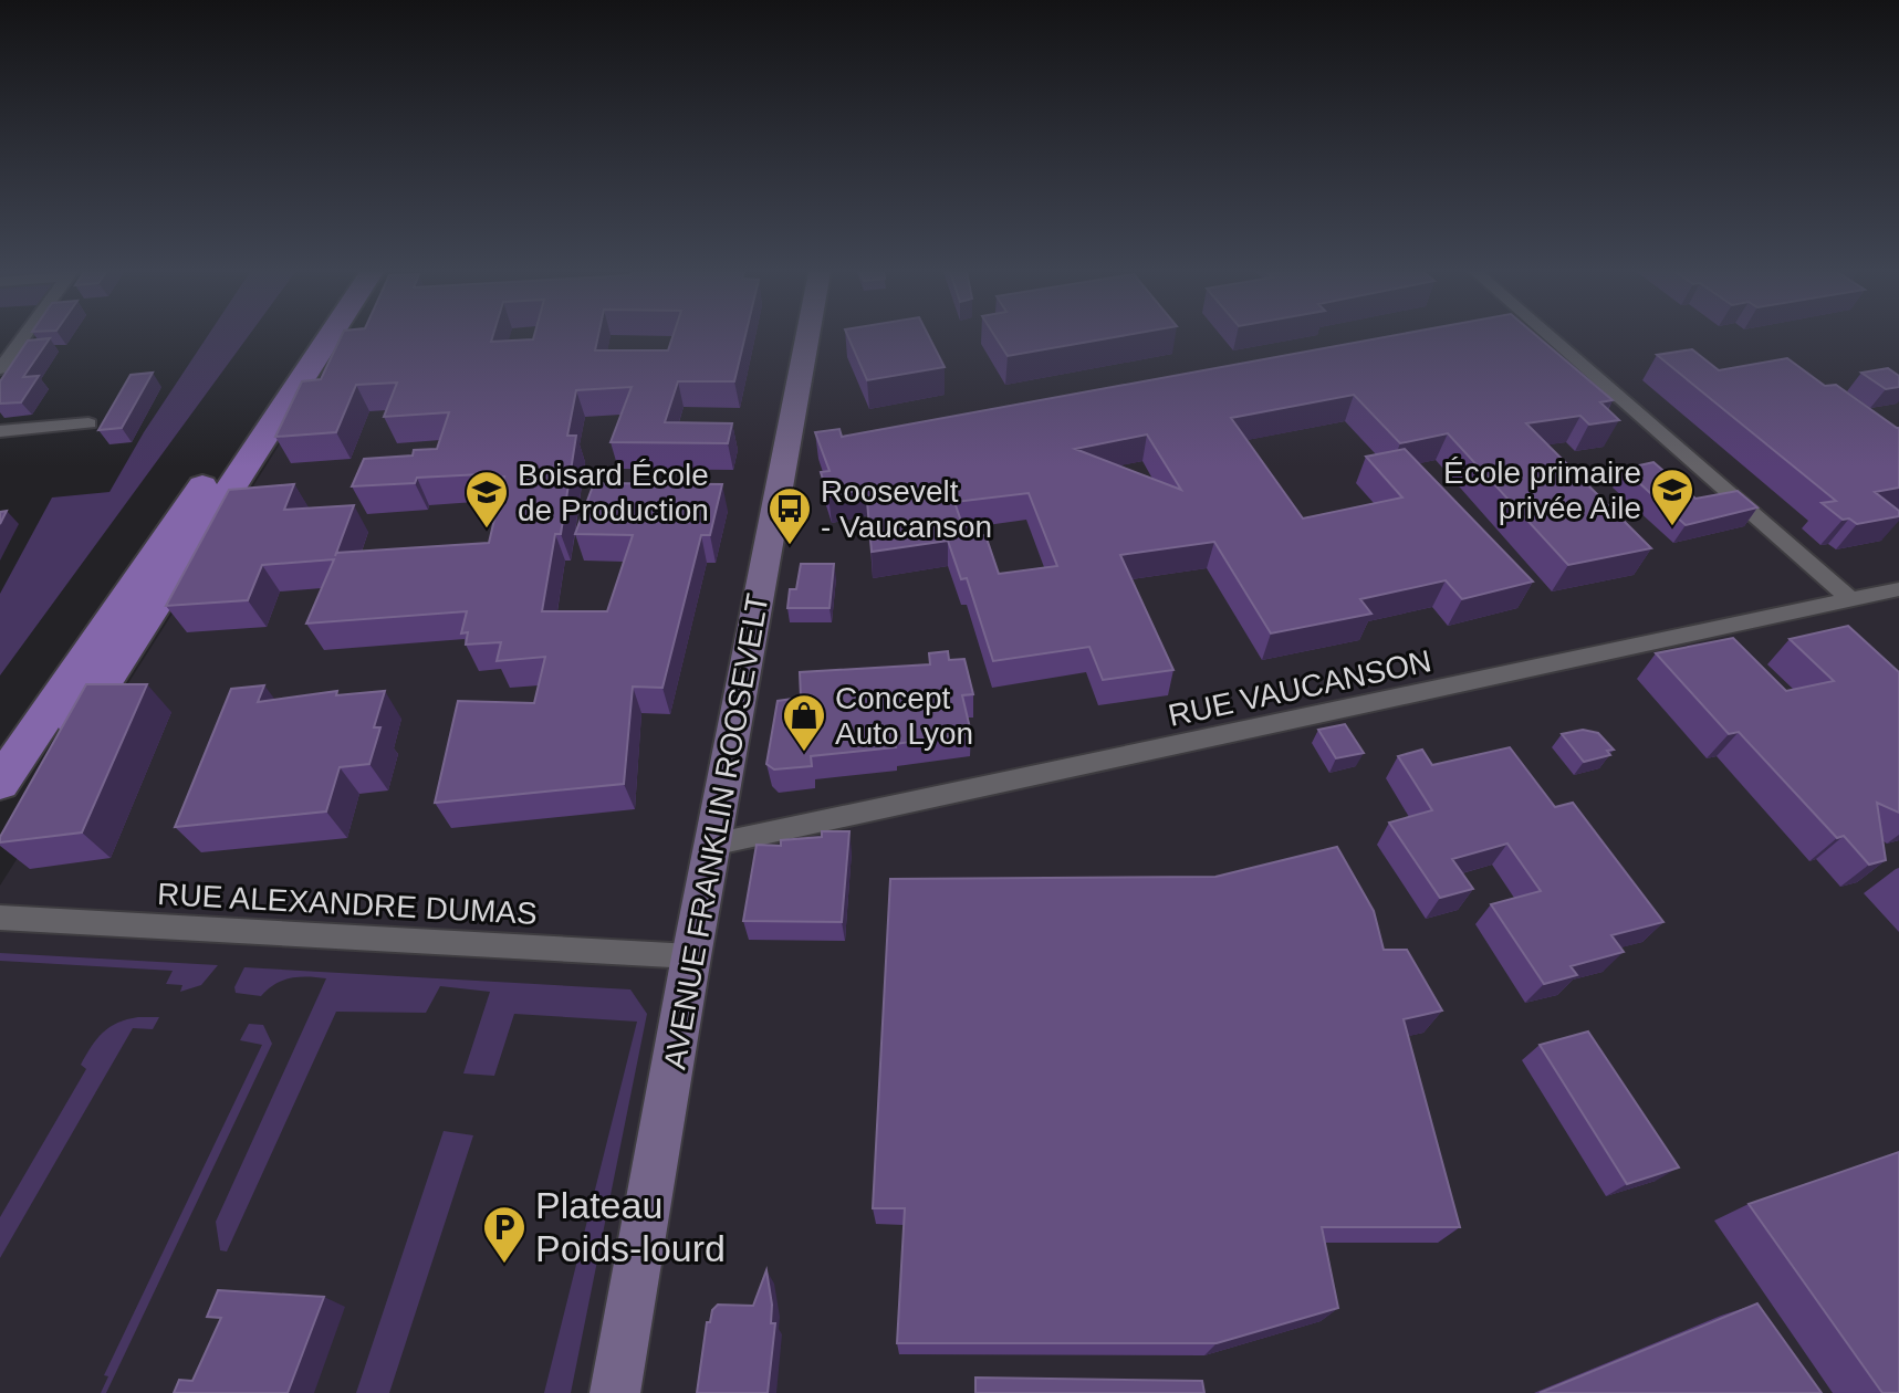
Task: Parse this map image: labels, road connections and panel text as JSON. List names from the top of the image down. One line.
{"streets":{"street":["RUE VAUCANSON","AVENUE FRANKLIN ROOSEVELT","RUE ALEXANDRE DUMAS"]},"crossings":[["RUE VAUCANSON","AVENUE FRANKLIN ROOSEVELT"],["AVENUE FRANKLIN ROOSEVELT","RUE ALEXANDRE DUMAS"]],"places":{"school or university":["École primaire privée Aile","Boisard École de Production"],"bus stop":["Roosevelt - Vaucanson"],"shop":["Concept Auto Lyon"],"parking":["Plateau Poids-lourd"]}}
